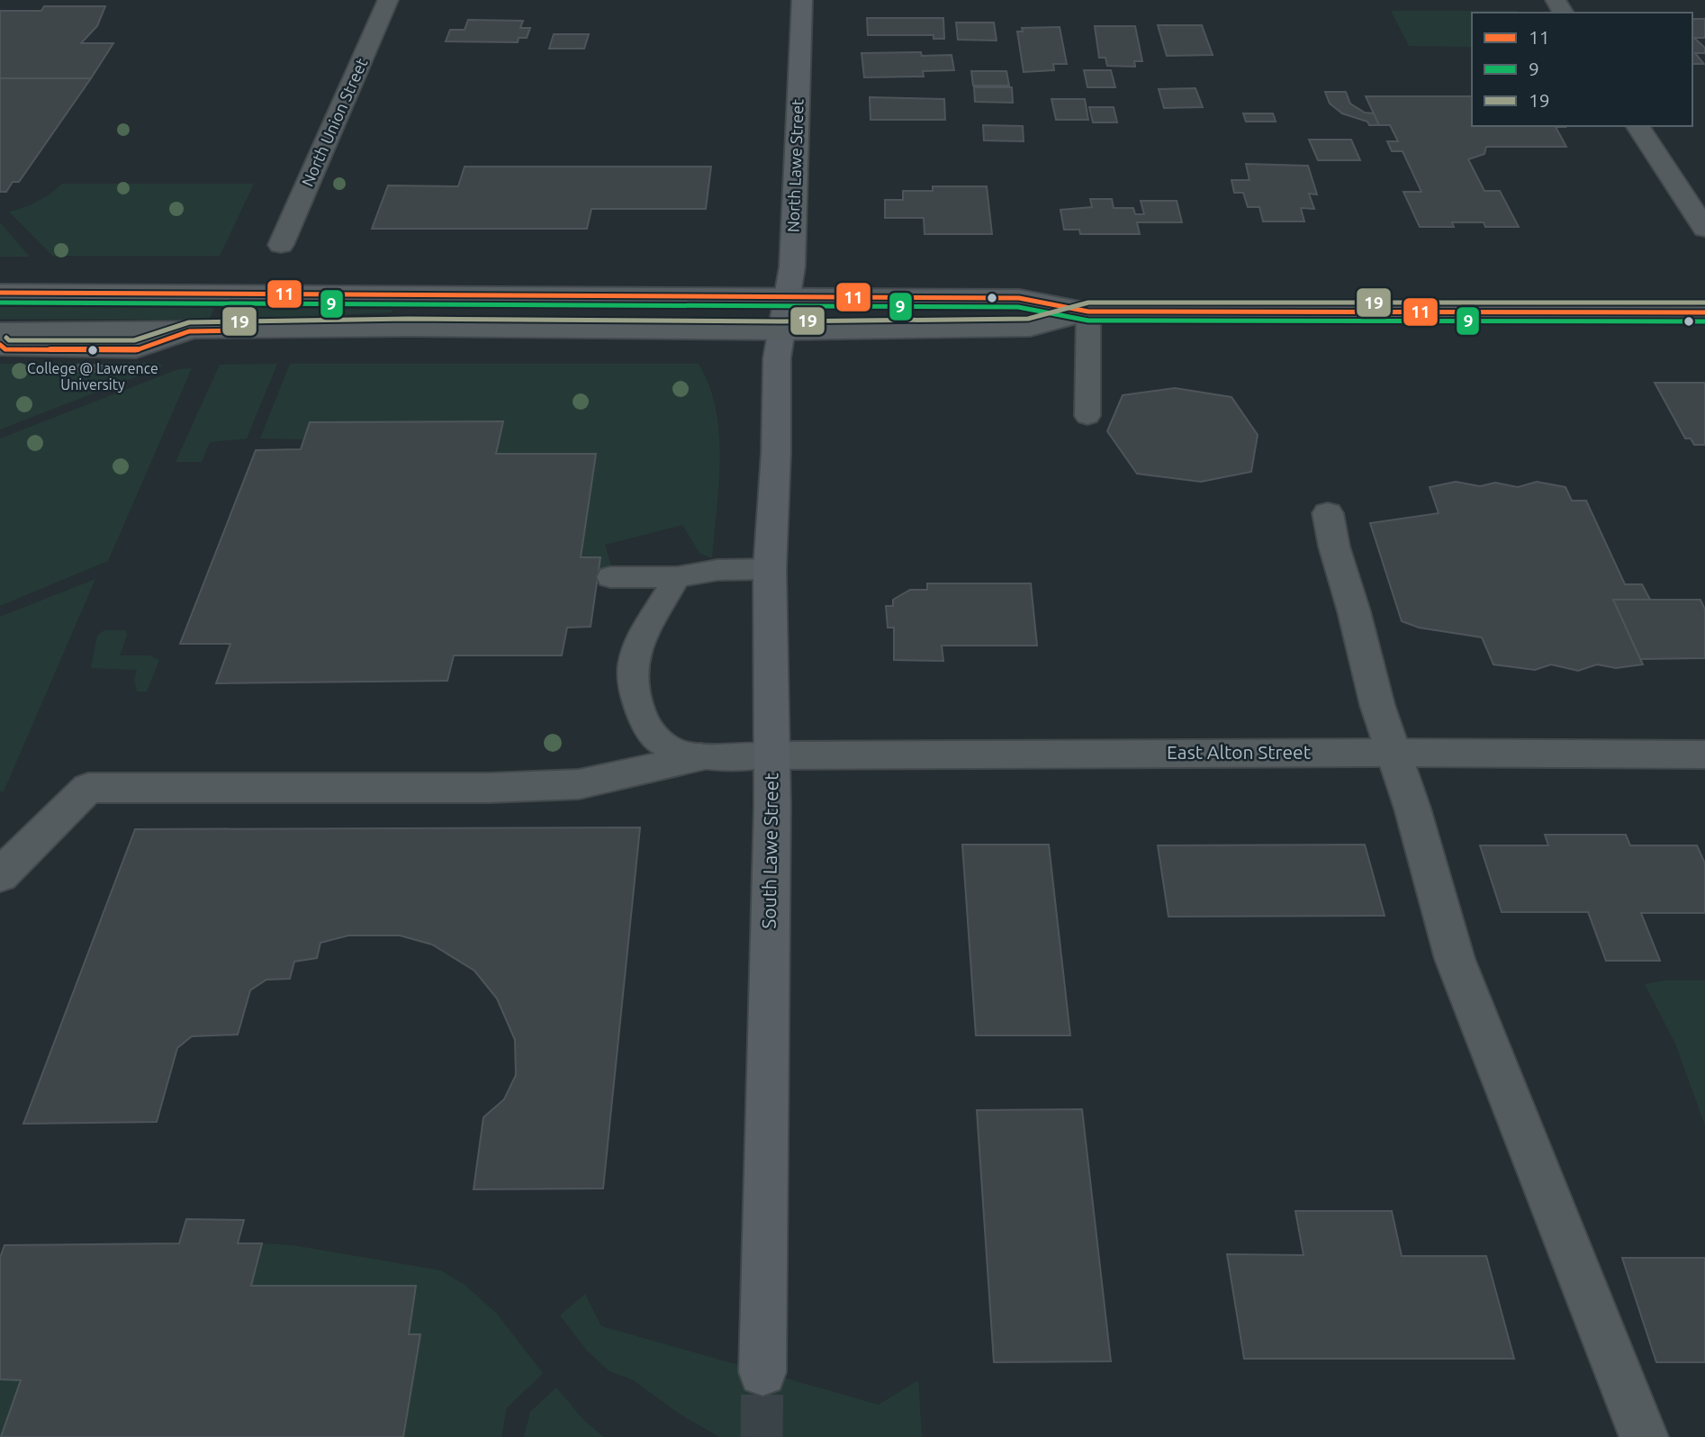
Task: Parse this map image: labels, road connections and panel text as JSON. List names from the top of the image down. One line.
{"streets":{"main road":["North Lawe Street","South Lawe Street"],"street":["North Union Street","East Alton Street"]},"crossings":[["North Lawe Street","South Lawe Street"],["East Alton Street","South Lawe Street"]],"places":["College @ Lawrence University"],"lines":["transit line 11","transit line 9","transit line 19"],"legend":["11","9","19"]}
